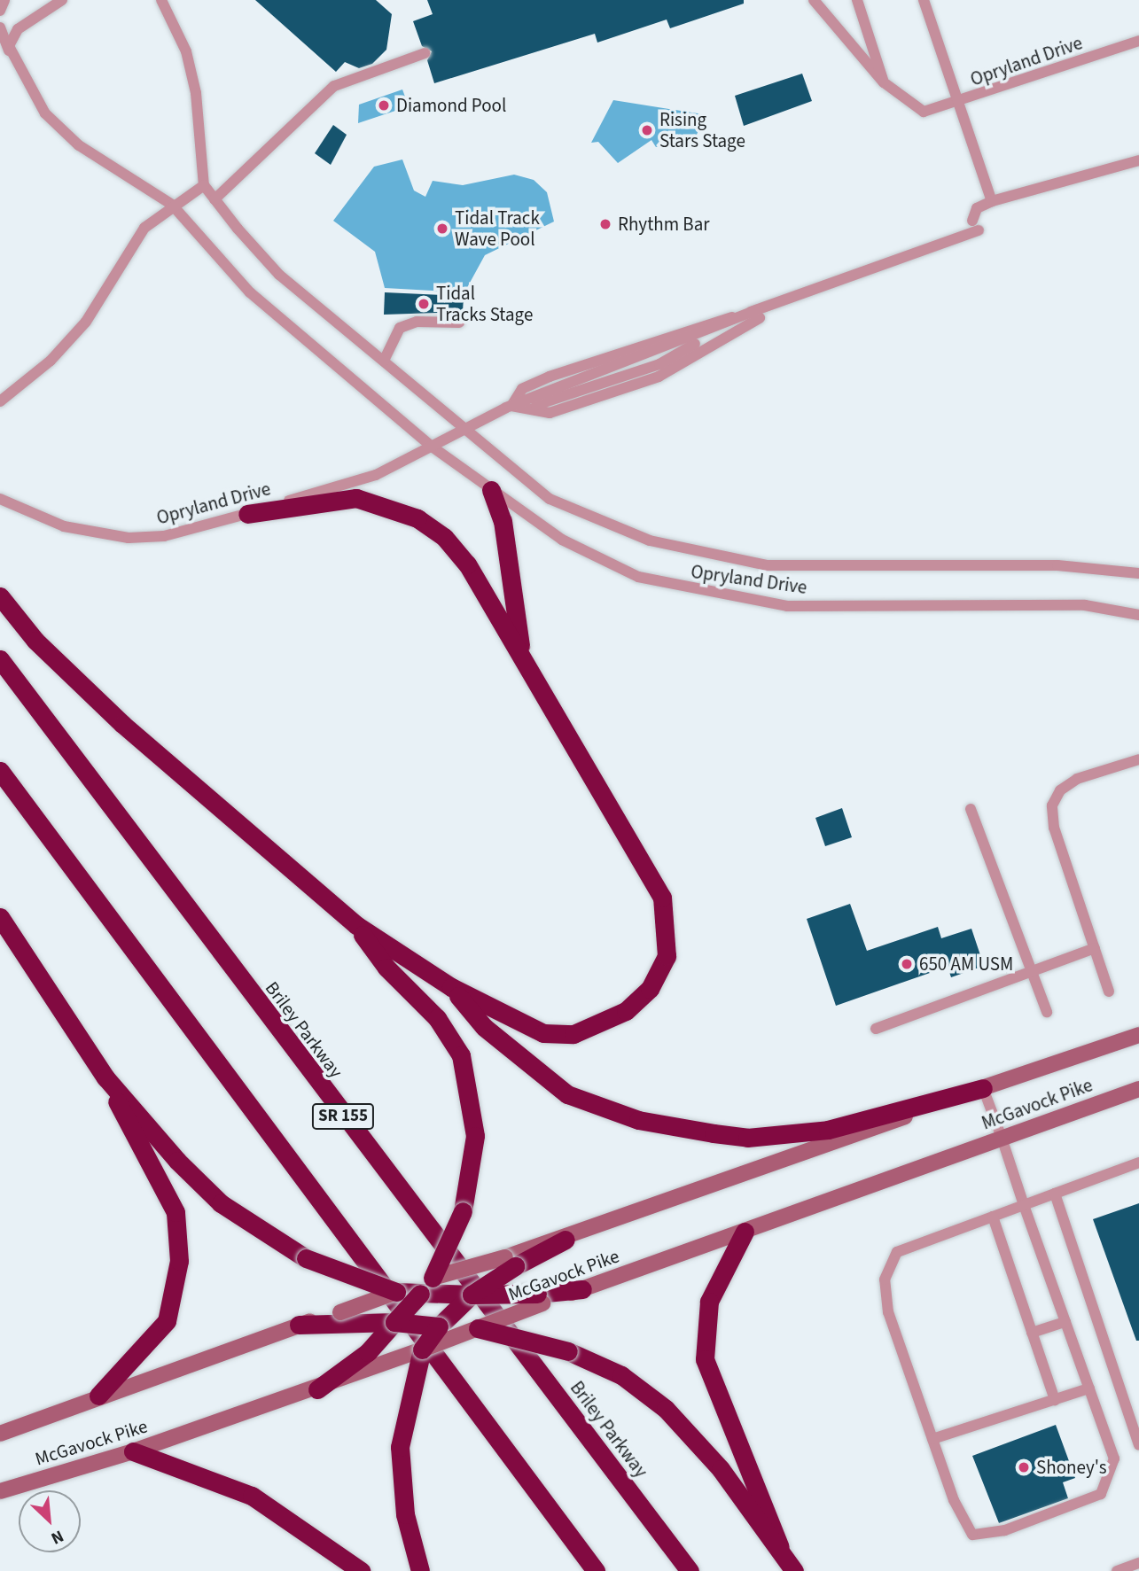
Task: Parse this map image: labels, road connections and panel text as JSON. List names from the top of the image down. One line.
{"streets":{"highway":["Briley Parkway","SR 155"],"street":["McGavock Pike"],"lane":["Opryland Drive"]},"places":["Diamond Pool","Rising Stars Stage","Rhythm Bar","Tidal Track Wave Pool","Tidal Tracks Stage","650 AM USM","Shoney's"],"north":"bottom right"}
